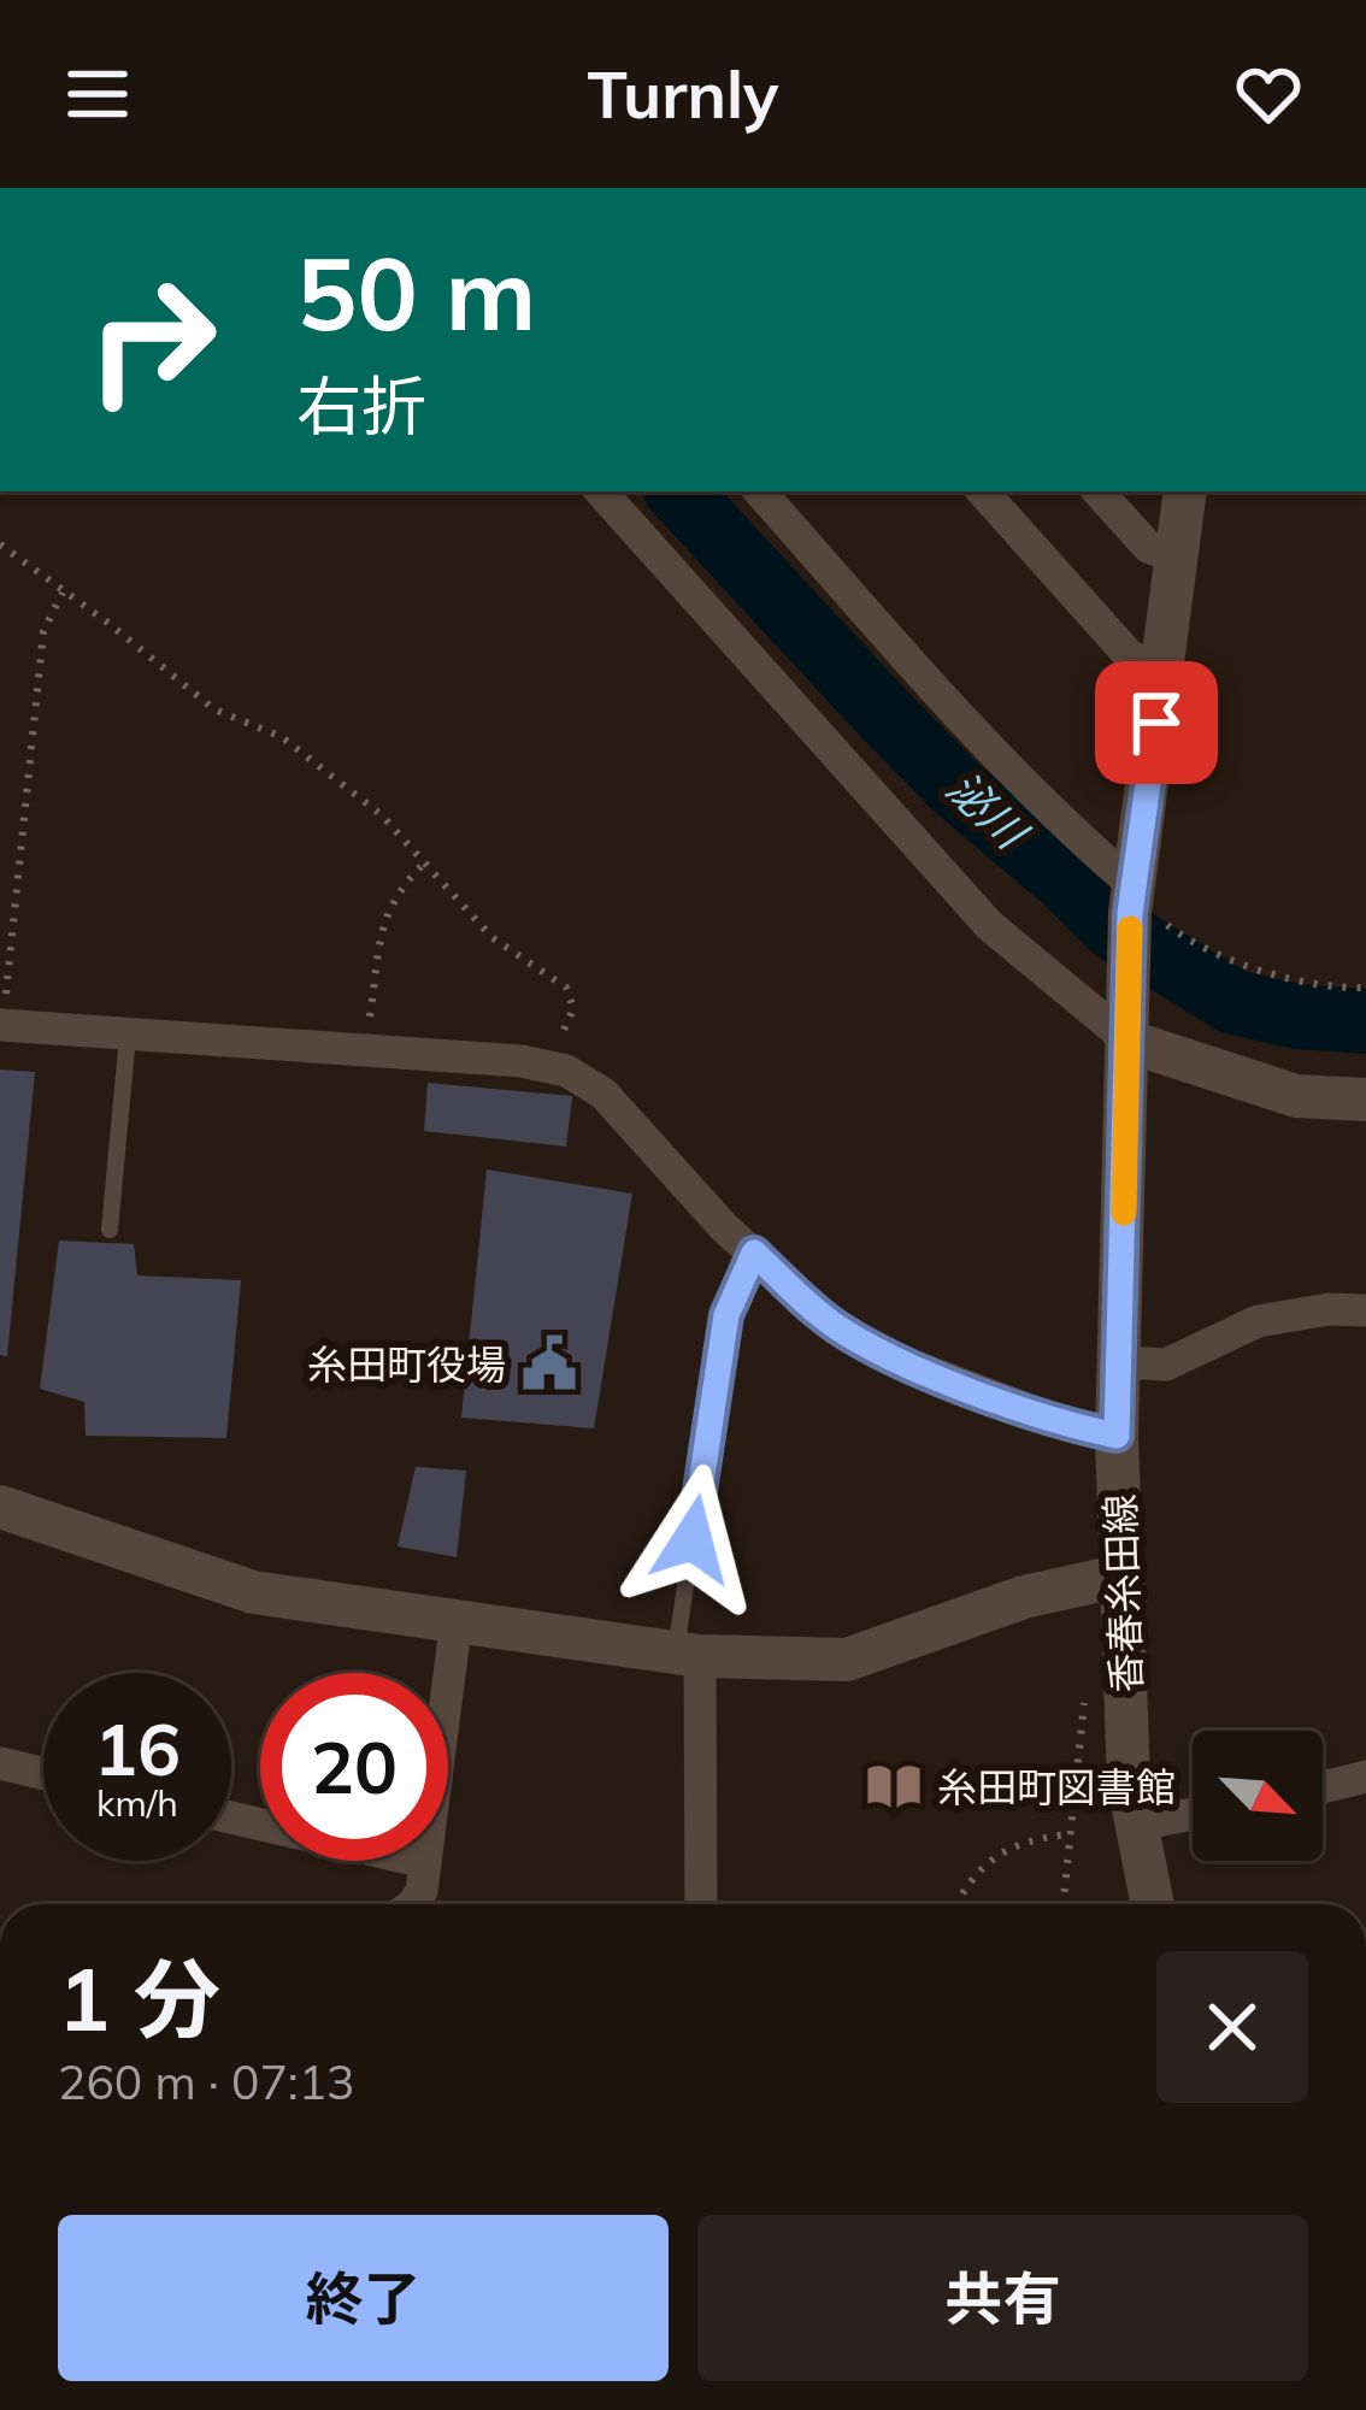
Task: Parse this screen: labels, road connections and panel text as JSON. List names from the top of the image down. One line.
{"streets":{"main road":["香春糸田線"]},"water":["泌川"],"places":{"public building":["糸田町役場"],"library":["糸田町図書館"]},"north":"bottom right","page":{"header":"Turnly","turn":["50 m","右折"],"speed":"16 km/h","limit":"20","heading":["1 分","260 m · 07:13"],"buttons":["終了","共有"]}}
